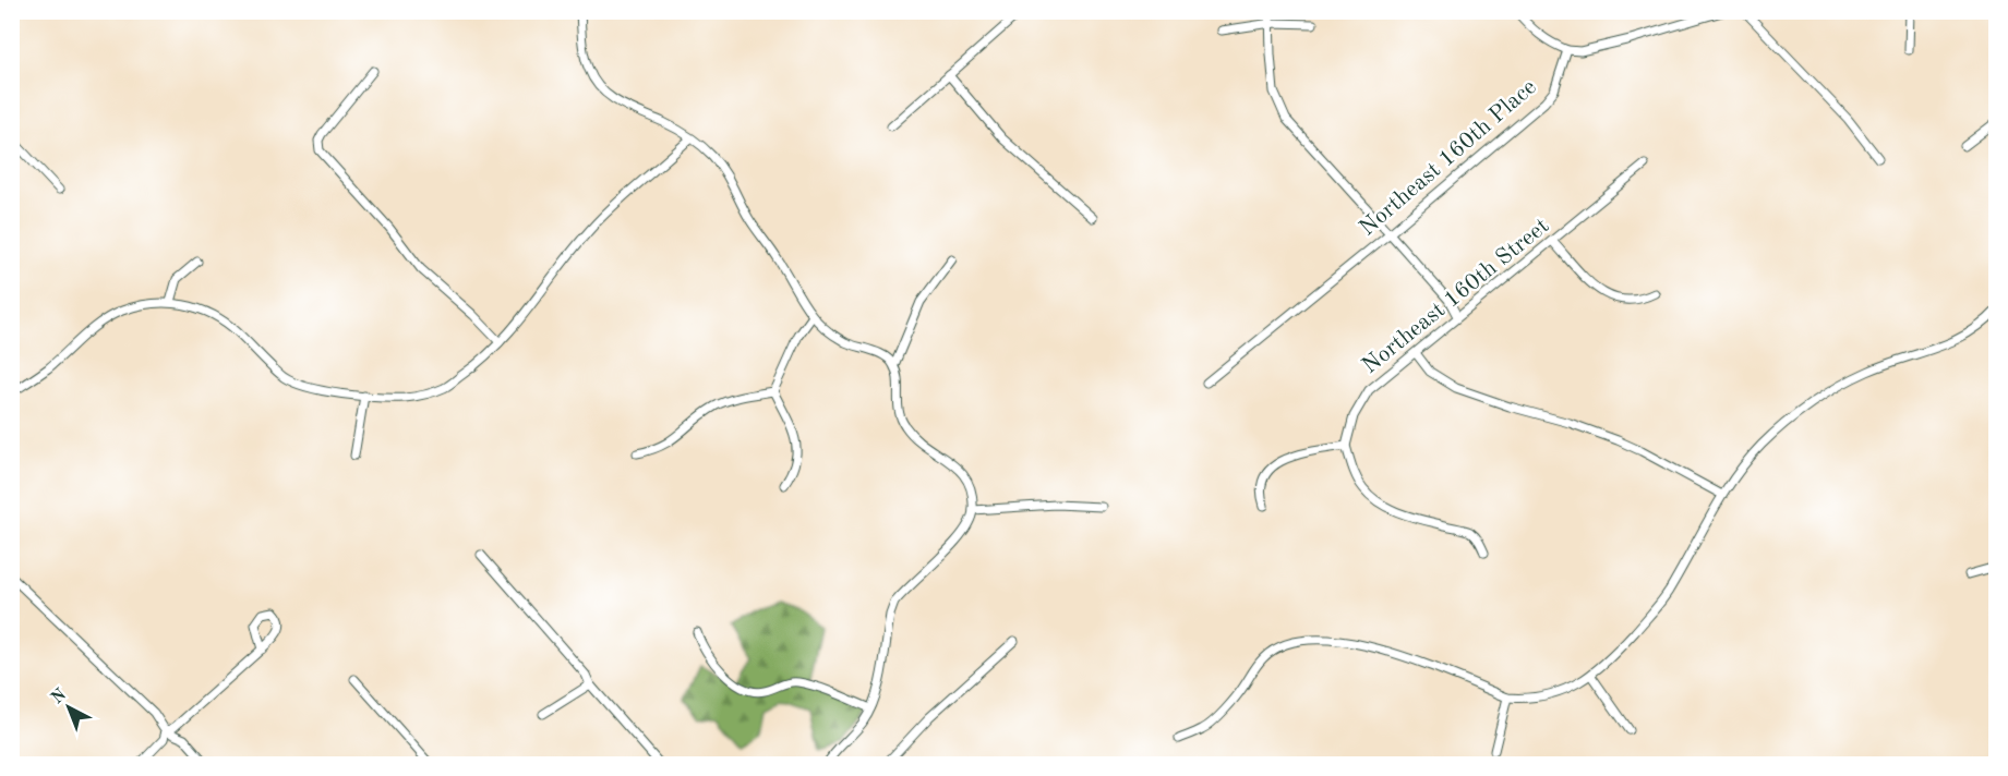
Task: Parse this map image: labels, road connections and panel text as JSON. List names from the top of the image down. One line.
{"streets":{"street":["Northeast 160th Place","Northeast 160th Street"]},"north":"top left"}
